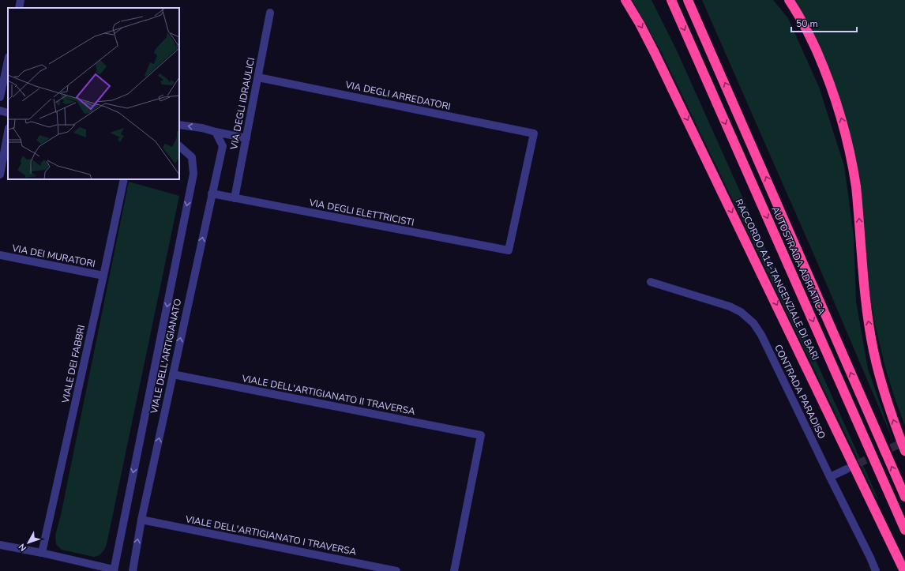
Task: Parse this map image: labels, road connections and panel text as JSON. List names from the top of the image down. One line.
{"streets":{"highway":["AUTOSTRADA ADRIATICA","RACCORDO A14-TANGENZIALE DI BARI"],"street":["VIA DEGLI ARREDATORI","VIA DEGLI IDRAULICI","VIA DEGLI ELETTRICISTI","VIA DEI MURATORI","VIALE DELL'ARTIGIANATO","VIALE DEI FABBRI","CONTRADA PARADISO","VIALE DELL'ARTIGIANATO II TRAVERSA","VIALE DELL'ARTIGIANATO I TRAVERSA"]},"crossings":[["VIA DEGLI ARREDATORI","VIA DEGLI IDRAULICI"],["VIA DEGLI ARREDATORI","VIA DEGLI ELETTRICISTI"],["VIA DEGLI IDRAULICI","VIA DEGLI ELETTRICISTI"],["VIA DEGLI ELETTRICISTI","VIALE DELL'ARTIGIANATO"],["VIA DEI MURATORI","VIALE DEI FABBRI"],["VIALE DELL'ARTIGIANATO","VIALE DELL'ARTIGIANATO II TRAVERSA"],["VIALE DELL'ARTIGIANATO","VIALE DELL'ARTIGIANATO I TRAVERSA"]],"one_way":["RACCORDO A14-TANGENZIALE DI BARI"],"scale_bar":"50 m","north":"bottom left"}
